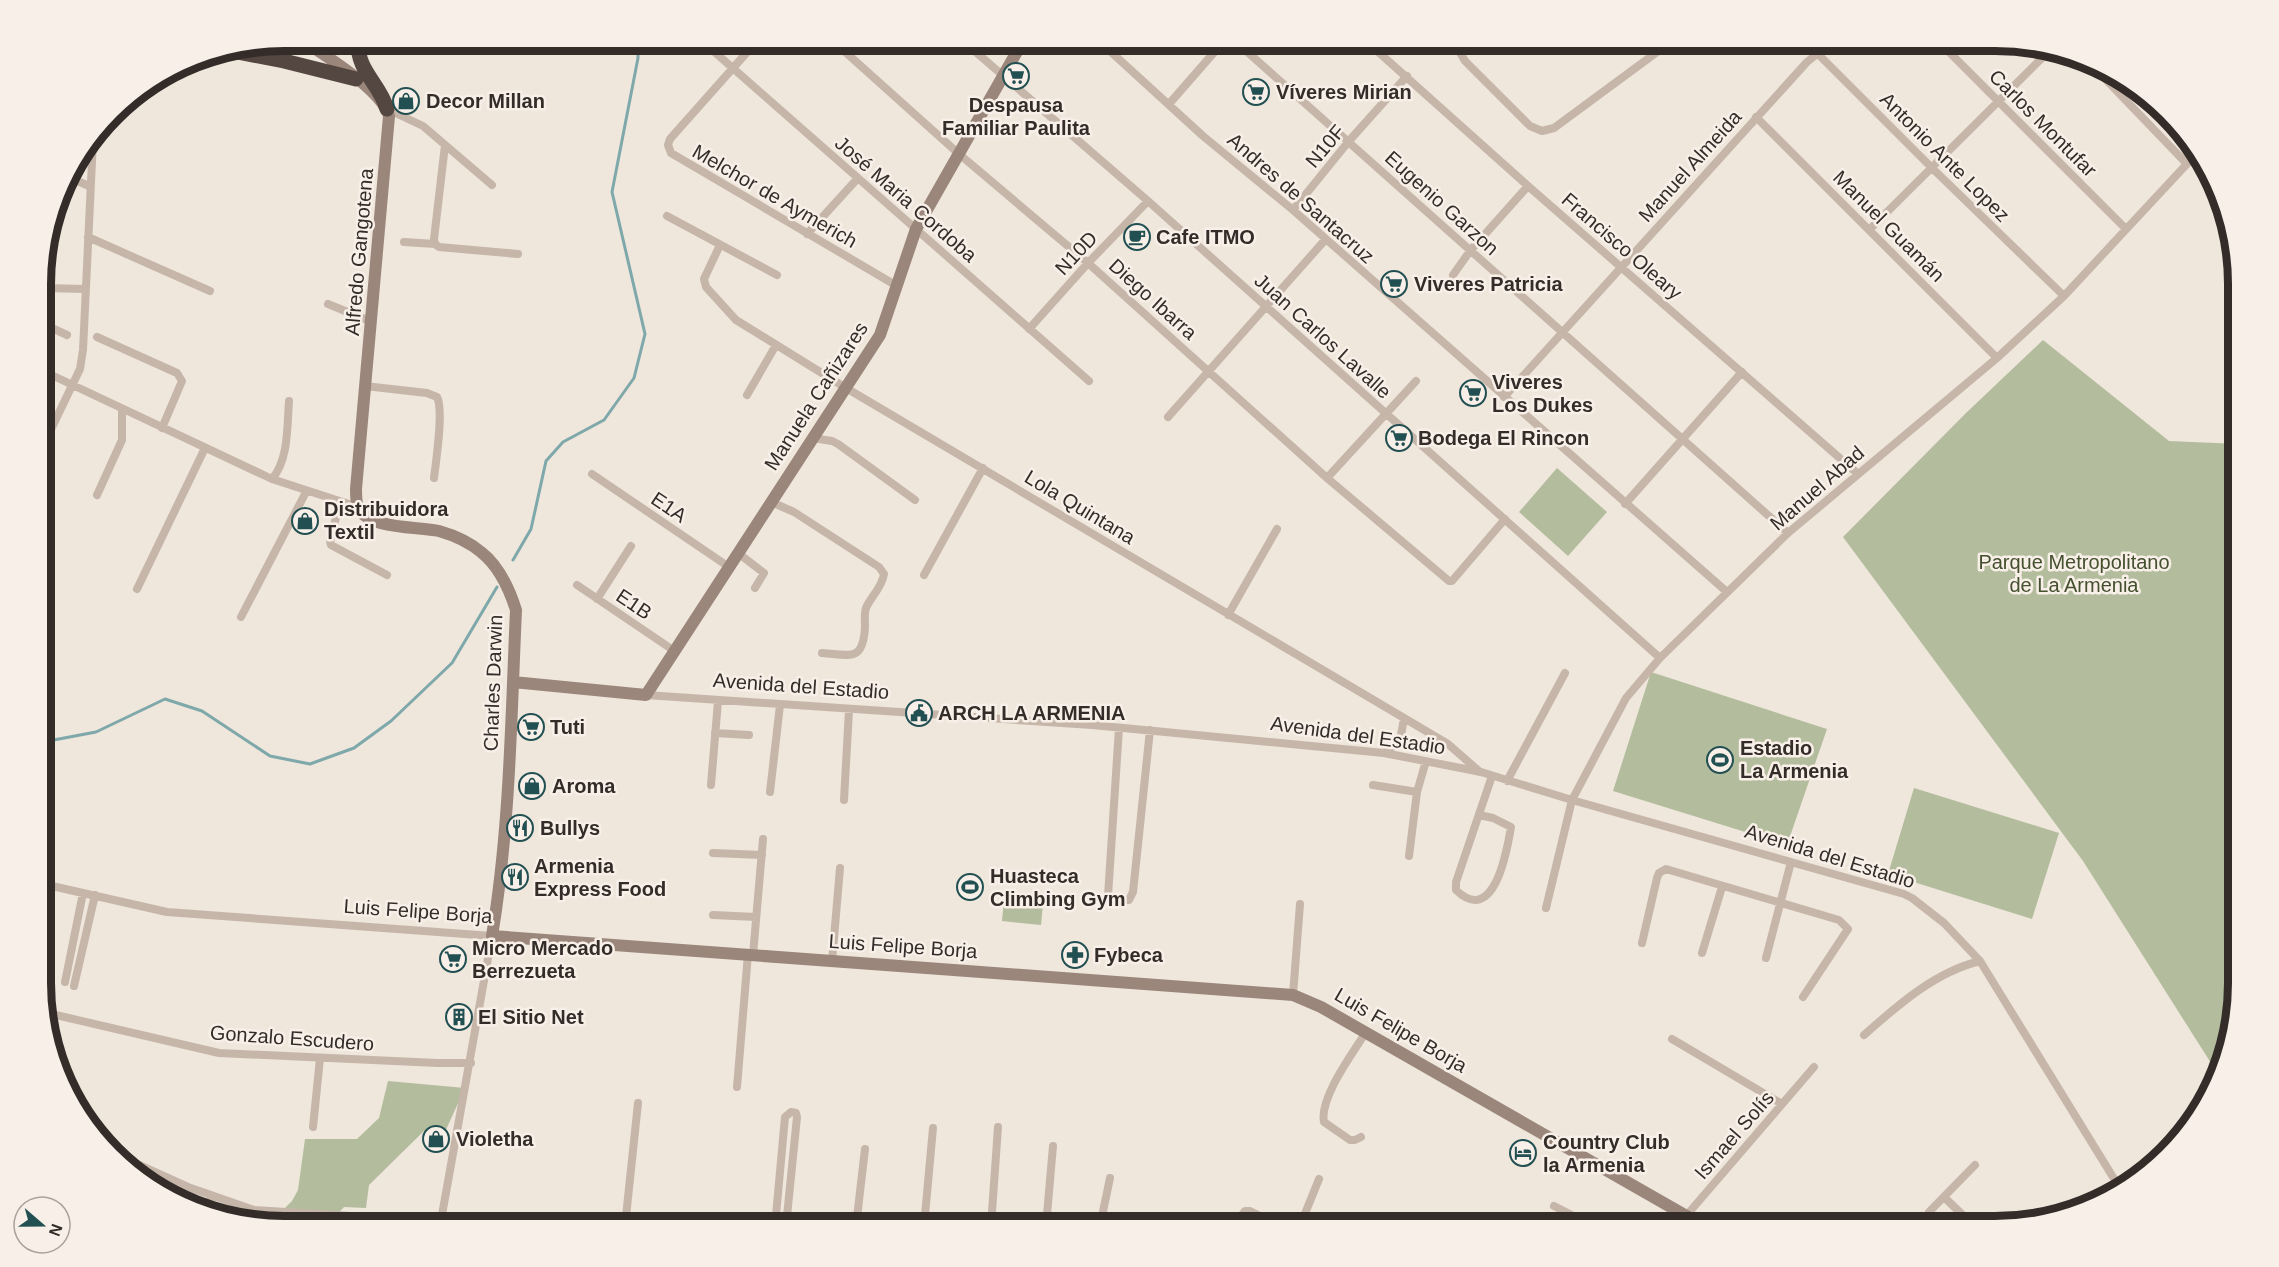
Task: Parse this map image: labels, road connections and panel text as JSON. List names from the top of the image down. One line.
{"streets":{"street":["Carlos Montufar","N10F","Antonio Ante Lopez","Manuel Almeida","Melchor de Aymerich","Andres de Santacruz","José Maria Cordoba","Eugenio Garzon","Manuel Guamán","Francisco Oleary","Alfredo Gangotena","N10D","Diego Ibarra","Juan Carlos Lavalle","Manuela Cañizares","Manuel Abad","E1A","Lola Quintana","E1B","Charles Darwin","Avenida del Estadio","Luis Felipe Borja","Gonzalo Escudero","Ismael Solís"]},"crossings":[["Carlos Montufar","Manuel Abad"],["N10F","Andres de Santacruz"],["N10F","Eugenio Garzon"],["N10F","Francisco Oleary"],["Antonio Ante Lopez","Manuel Almeida"],["Antonio Ante Lopez","Manuel Abad"],["Manuel Almeida","Andres de Santacruz"],["Manuel Almeida","Eugenio Garzon"],["Manuel Almeida","Manuel Guamán"],["Manuel Almeida","Francisco Oleary"],["Melchor de Aymerich","José Maria Cordoba"],["Melchor de Aymerich","Manuela Cañizares"],["Andres de Santacruz","Manuel Abad"],["José Maria Cordoba","N10D"],["José Maria Cordoba","Manuela Cañizares"],["Eugenio Garzon","Manuel Abad"],["Manuel Guamán","Manuel Abad"],["Francisco Oleary","Manuel Abad"],["Alfredo Gangotena","Charles Darwin"],["N10D","Diego Ibarra"],["N10D","Juan Carlos Lavalle"],["Diego Ibarra","Juan Carlos Lavalle"],["Diego Ibarra","Manuela Cañizares"],["Juan Carlos Lavalle","Manuela Cañizares"],["Juan Carlos Lavalle","Manuel Abad"],["Manuela Cañizares","E1A"],["Manuela Cañizares","Lola Quintana"],["Manuela Cañizares","E1B"],["Manuela Cañizares","Avenida del Estadio"],["Manuel Abad","Avenida del Estadio"],["Lola Quintana","Avenida del Estadio"],["Charles Darwin","Avenida del Estadio"],["Charles Darwin","Luis Felipe Borja"],["Charles Darwin","Gonzalo Escudero"]],"parks":["Parque Metropolitano de La Armenia"],"places":{"supermarket":["Despausa Familiar Paulita","Víveres Mirian","Viveres Patricia","Viveres Los Dukes","Bodega El Rincon","Tuti","Micro Mercado Berrezueta"],"shop":["Decor Millan","Distribuidora Textil","Aroma","Violetha"],"cafe":["Cafe ITMO"],"public building":["ARCH LA ARMENIA"],"sports":["Estadio La Armenia","Huasteca Climbing Gym"],"restaurant":["Bullys","Armenia Express Food"],"pharmacy":["Fybeca"],"building":["El Sitio Net"],"hotel":["Country Club la Armenia"]},"north":"right"}
